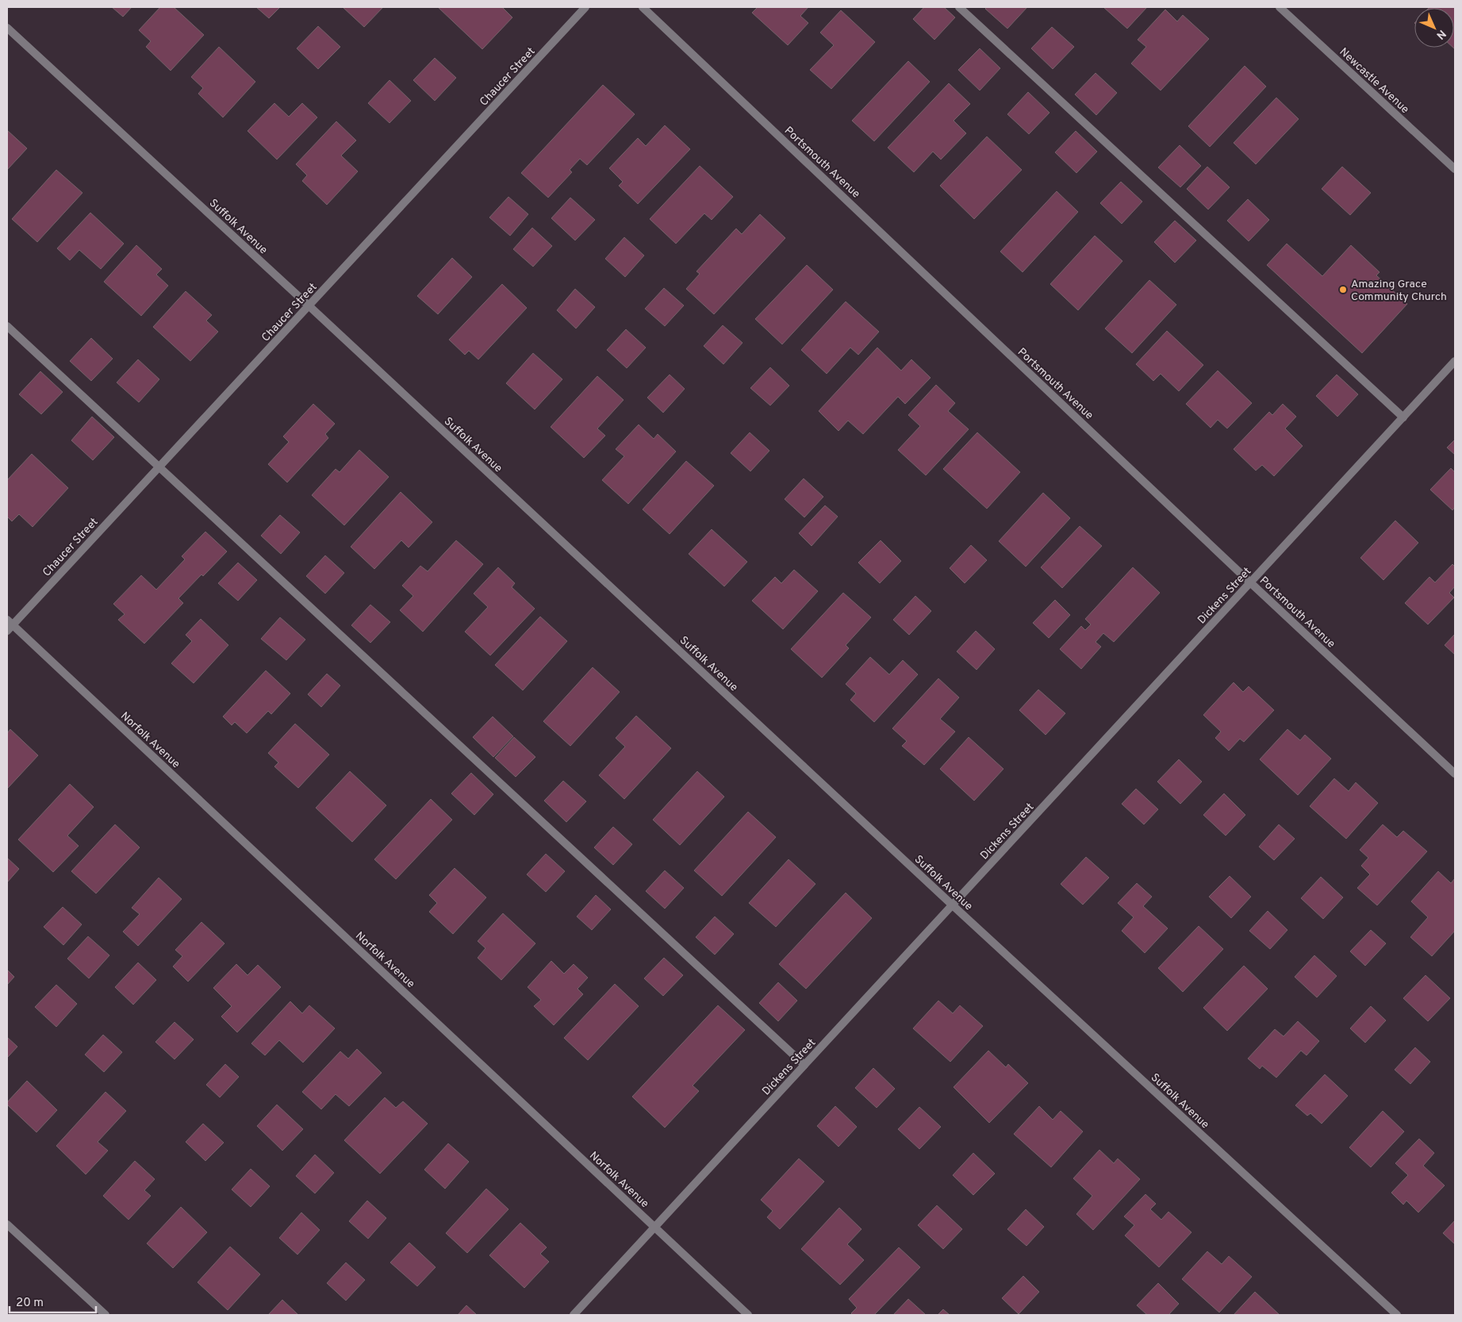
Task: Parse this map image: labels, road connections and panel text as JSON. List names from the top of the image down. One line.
{"streets":{"street":["Chaucer Street","Newcastle Avenue","Portsmouth Avenue","Suffolk Avenue","Dickens Street","Norfolk Avenue"]},"crossings":[["Chaucer Street","Suffolk Avenue"],["Chaucer Street","Norfolk Avenue"],["Portsmouth Avenue","Dickens Street"],["Suffolk Avenue","Dickens Street"],["Dickens Street","Norfolk Avenue"]],"places":["Amazing Grace Community Church"],"scale_bar":"20 m","north":"bottom right"}
